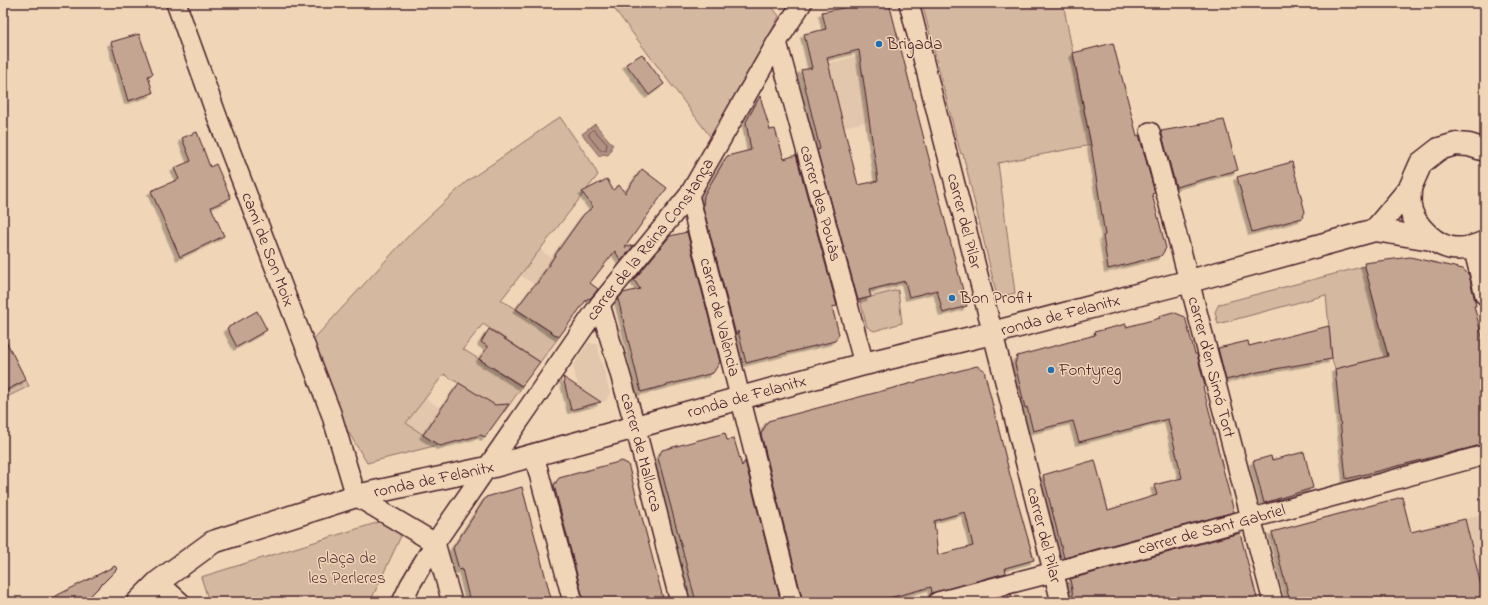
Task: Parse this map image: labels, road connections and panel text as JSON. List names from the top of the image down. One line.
{"streets":{"main road":["ronda de Felanitx"],"street":["carrer des Pouàs","carrer del Pilar","carrer de la Reina Constança","camí de Son Moix","carrer de València","carrer d'en Simó Tort","carrer de Mallorca","carrer de Sant Gabriel"]},"crossings":[["carrer des Pouàs","carrer de la Reina Constança"],["carrer des Pouàs","ronda de Felanitx"],["carrer del Pilar","ronda de Felanitx"],["carrer del Pilar","carrer de Sant Gabriel"],["carrer de la Reina Constança","ronda de Felanitx"],["carrer de la Reina Constança","carrer de València"],["carrer de la Reina Constança","carrer de Mallorca"],["camí de Son Moix","ronda de Felanitx"],["ronda de Felanitx","carrer de València"],["ronda de Felanitx","carrer d'en Simó Tort"],["ronda de Felanitx","carrer de Mallorca"],["carrer d'en Simó Tort","carrer de Sant Gabriel"]],"parks":["plaça de les Perleres"],"places":["Brigada","Bon Profit","Fontyreg"]}
